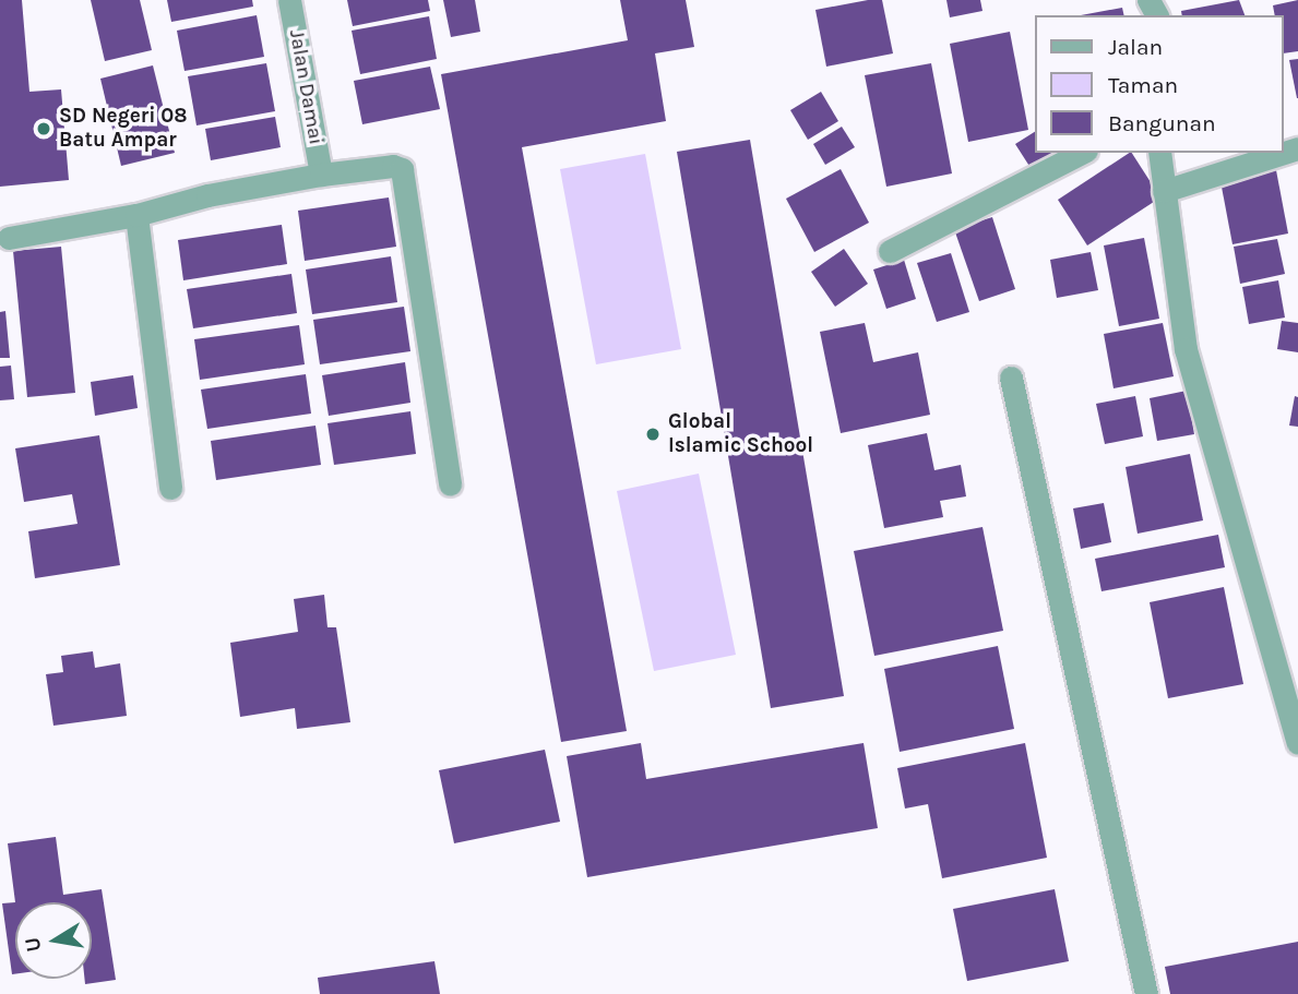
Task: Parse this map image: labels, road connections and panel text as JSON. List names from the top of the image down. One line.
{"streets":{"street":["Jalan Damai"]},"places":["SD Negeri 08 Batu Ampar","Global Islamic School"],"legend":["Jalan","Taman","Bangunan"],"north":"left"}
